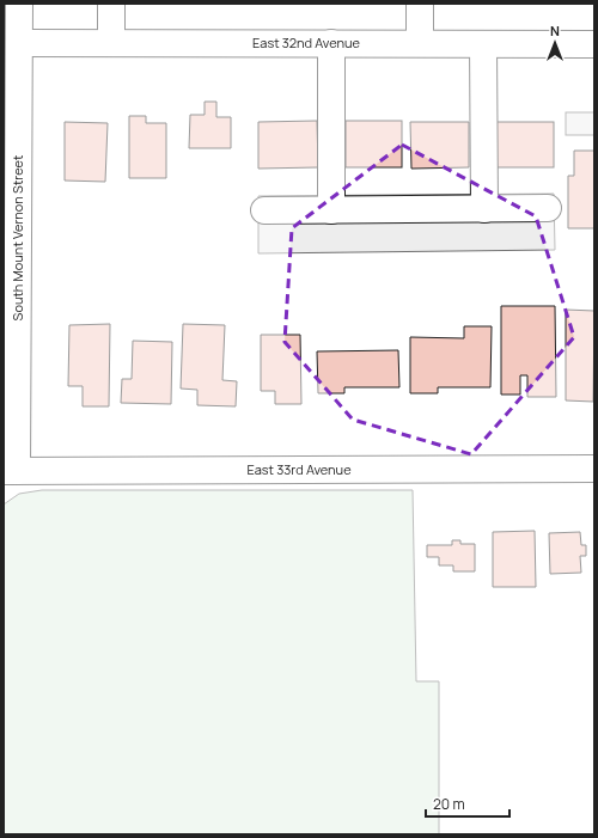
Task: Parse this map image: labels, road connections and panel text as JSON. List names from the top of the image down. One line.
{"streets":{"street":["East 32nd Avenue","South Mount Vernon Street","East 33rd Avenue"]},"crossings":[["East 32nd Avenue","South Mount Vernon Street"],["South Mount Vernon Street","East 33rd Avenue"]],"scale_bar":"20 m","north":"top"}
